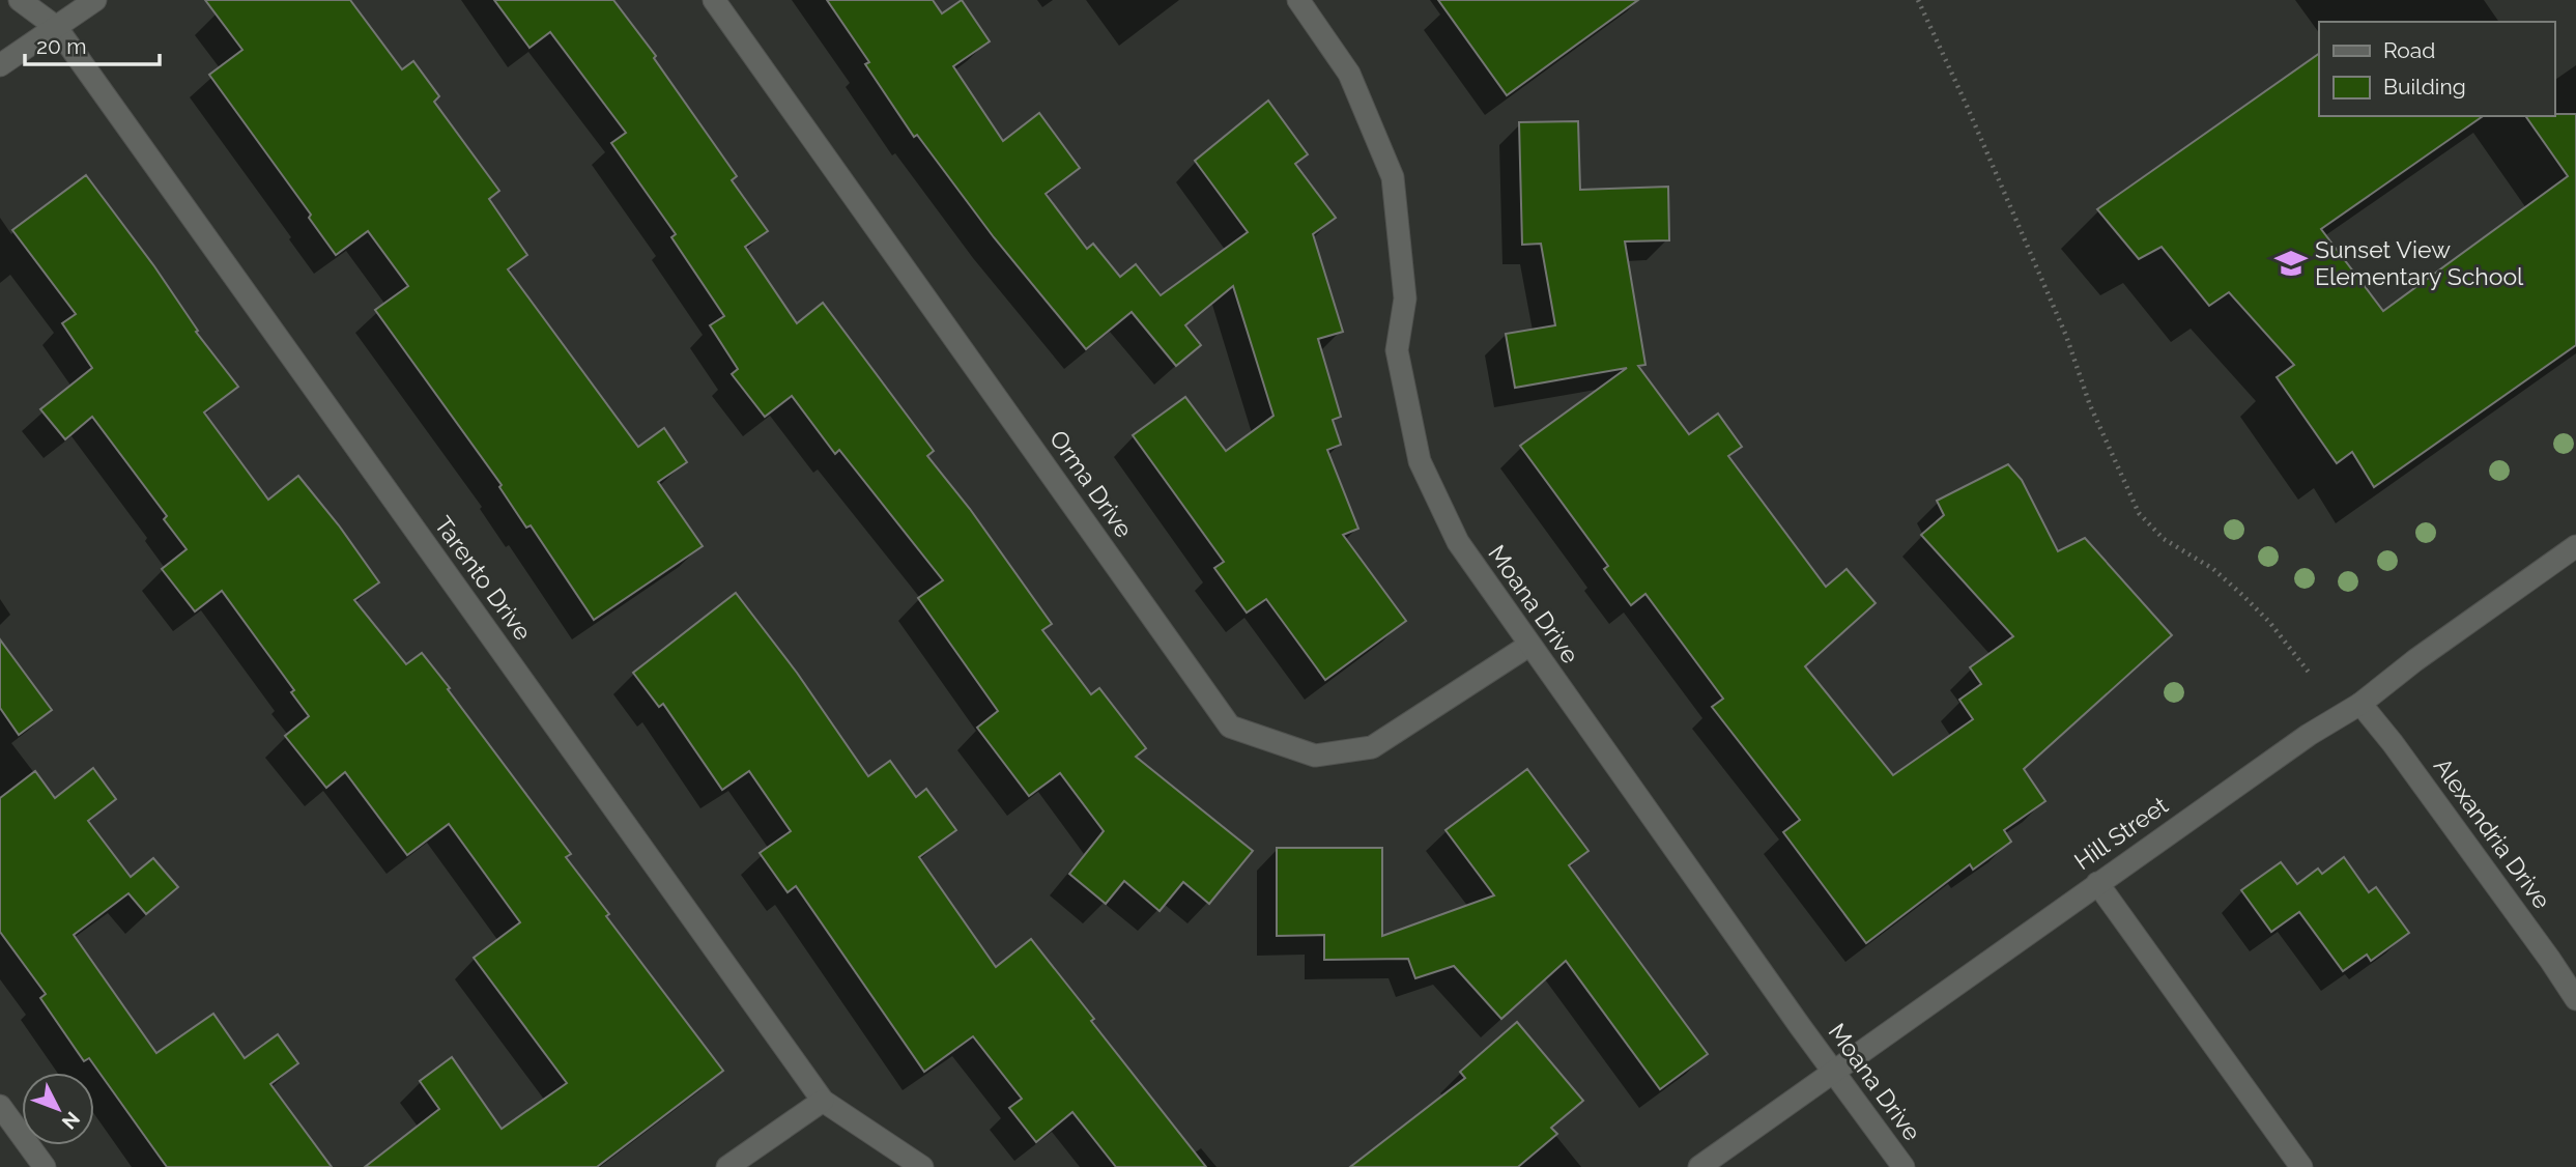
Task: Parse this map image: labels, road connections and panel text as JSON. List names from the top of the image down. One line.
{"streets":{"street":["Orma Drive","Tarento Drive","Moana Drive","Hill Street","Alexandria Drive"]},"crossings":[["Orma Drive","Moana Drive"],["Moana Drive","Hill Street"],["Hill Street","Alexandria Drive"]],"places":{"school or university":["Sunset View Elementary School"]},"legend":["Road","Building"],"scale_bar":"20 m","north":"bottom right"}
